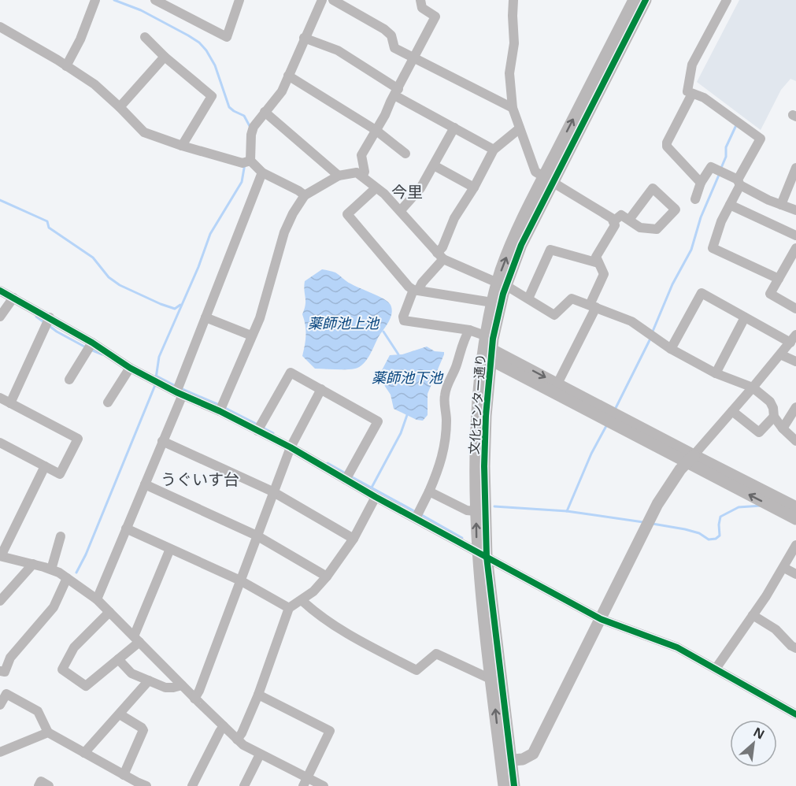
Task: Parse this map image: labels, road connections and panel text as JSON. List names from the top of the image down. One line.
{"streets":{"street":["文化センター通り"]},"districts":["今里","うぐいす台"],"water":["薬師池上池","薬師池下池"],"north":"top right"}
